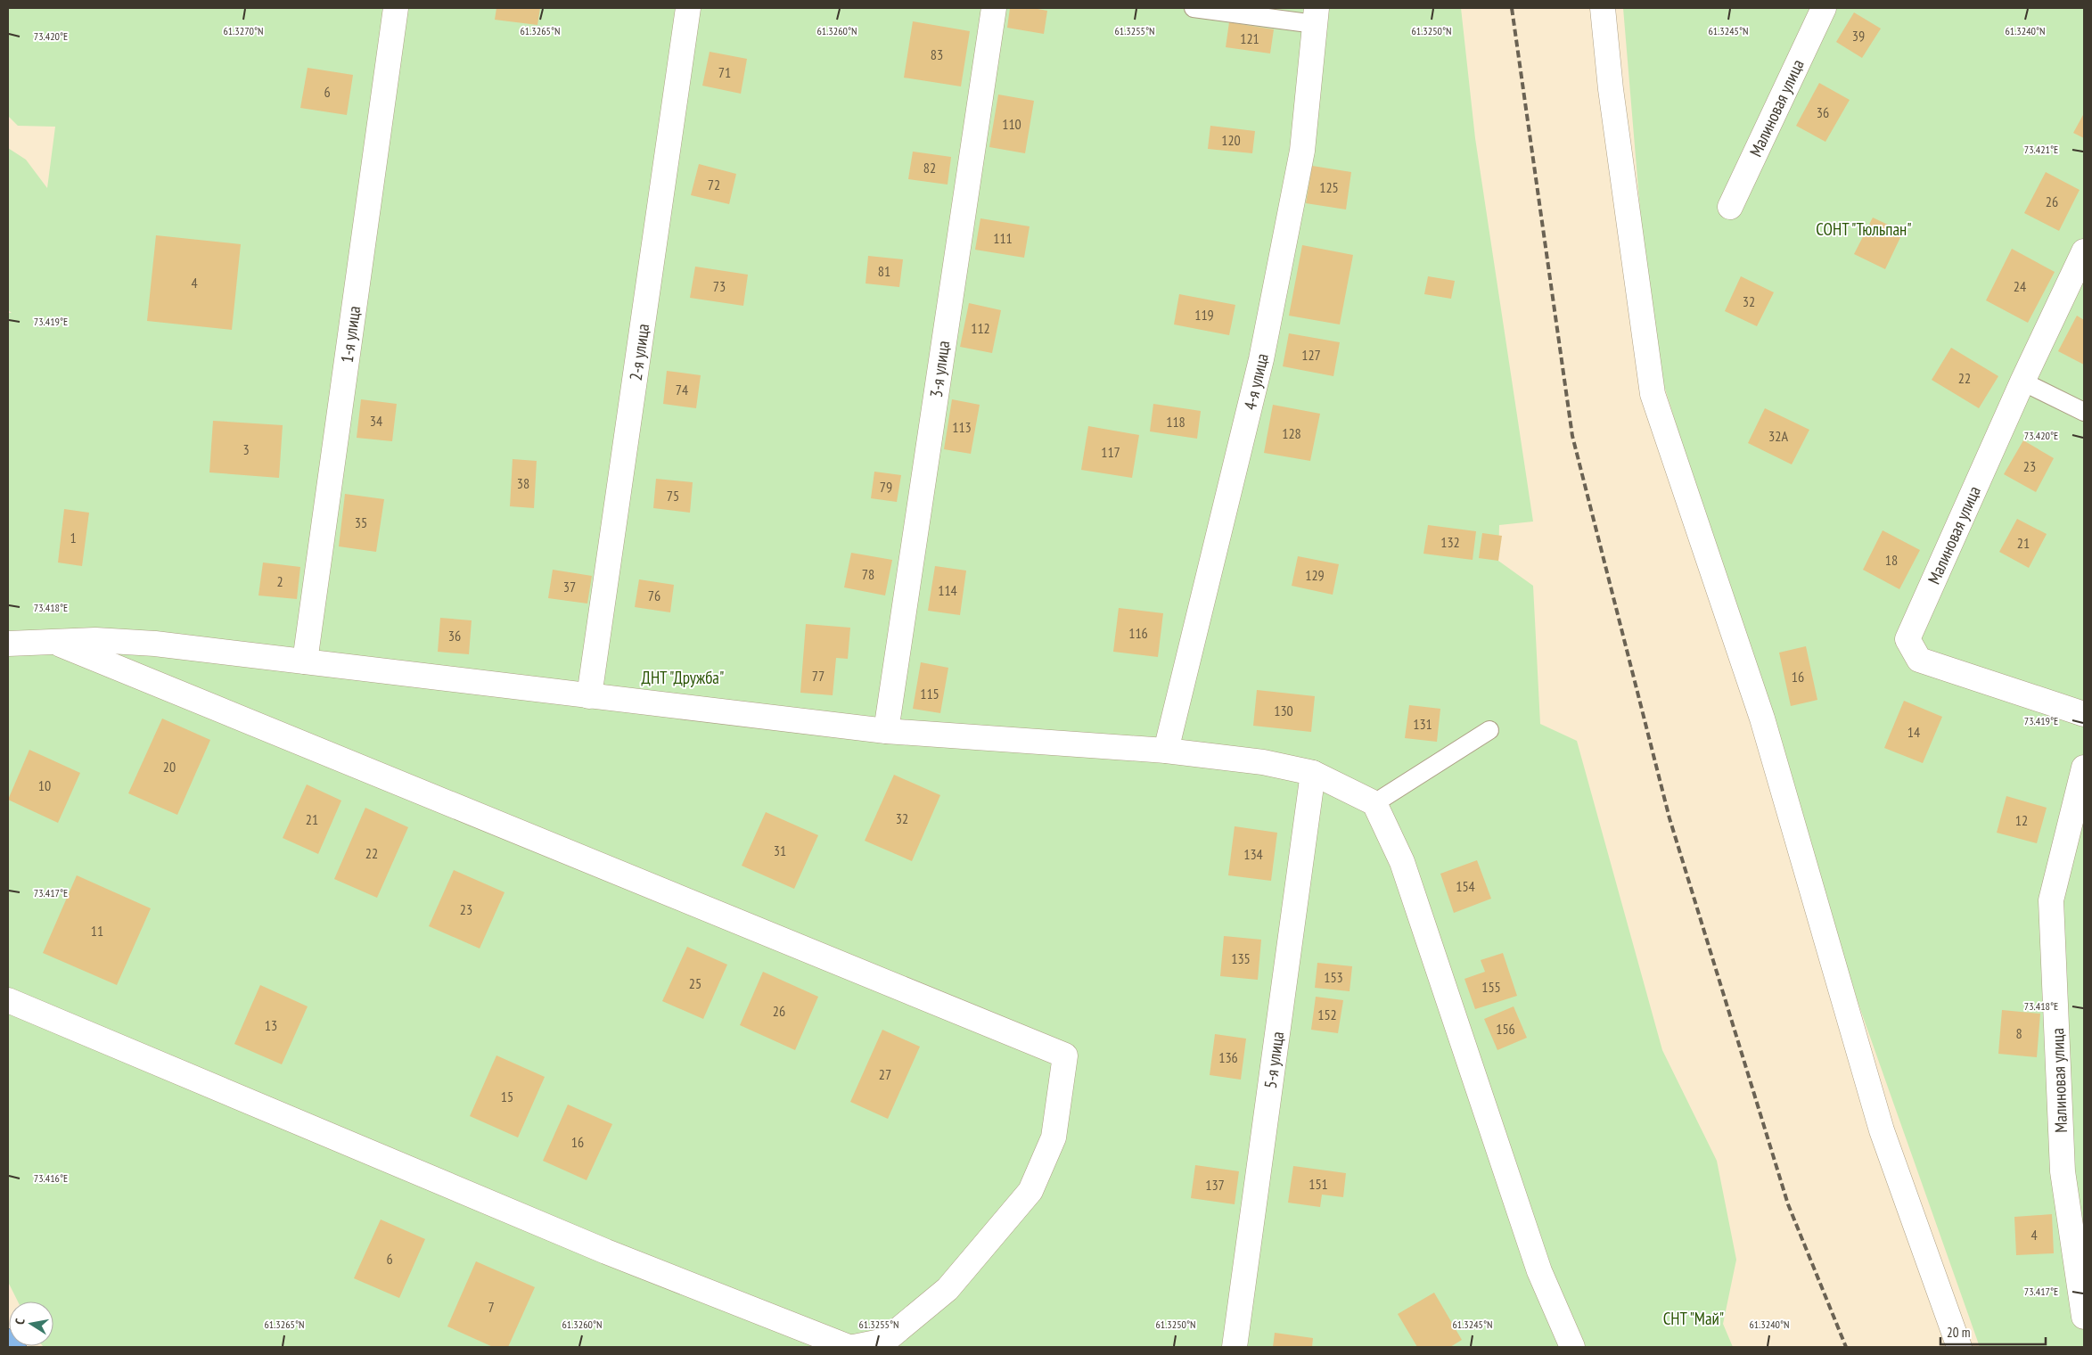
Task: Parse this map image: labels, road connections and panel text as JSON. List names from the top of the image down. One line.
{"streets":{"street":["Малиновая улица","1-я улица","2-я улица","3-я улица","4-я улица","5-я улица"]},"parks":["СОНТ \"Тюльпан\"","ДНТ \"Дружба\"","СНТ \"Май\""],"house_numbers":["39","121","83","71","6","36","110","120","82","72","125","26","111","81","4","73","24","32","119","112","127","22","74","34","118","113","128","32А","3","117","23","38","79","75","35","1","132","21","18","78","129","2","37","114","76","116","36","77","16","115","130","131","14","20","10","32","21","12","31","22","134","154","23","11","135","153","25","155","26","152","13","156","8","136","27","15","16","151","137","4","6","7"],"scale_bar":"20 m","north":"left","coordinates":["61.3270°N","61.3265°N","61.3260°N","61.3255°N","61.3250°N","61.3245°N","61.3240°N","73.420°E","73.421°E","73.419°E","73.418°E","73.417°E","73.416°E"]}
